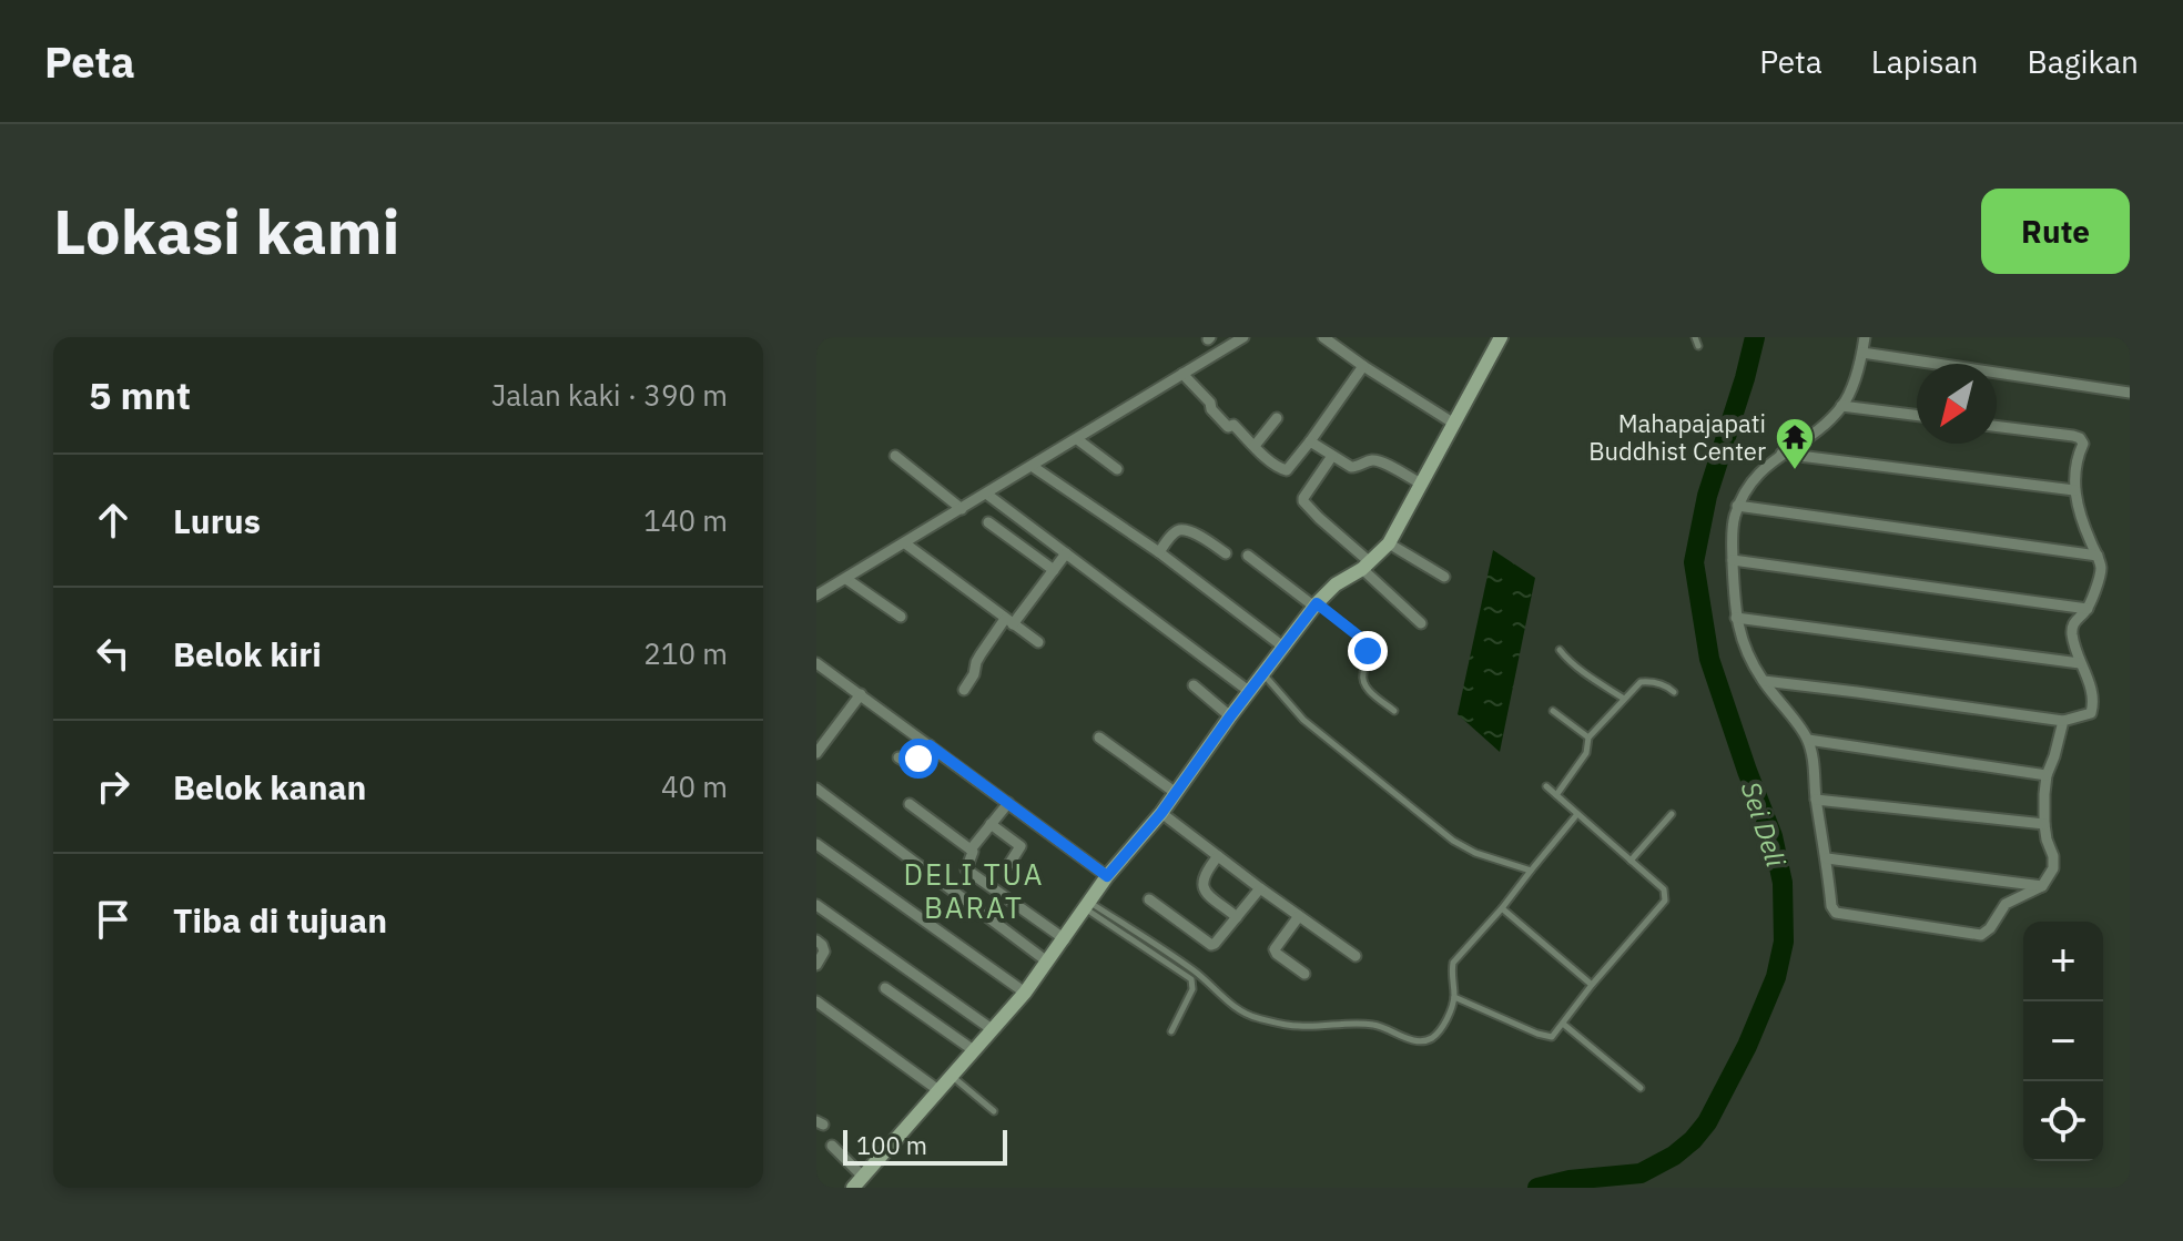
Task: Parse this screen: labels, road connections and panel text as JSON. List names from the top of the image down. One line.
{"districts":["DELI TUA BARAT"],"water":["Sei Deli"],"places":{"temple":["Mahapajapati Buddhist Center"]},"scale_bar":"100 m","north":"bottom left","page":{"header":"Peta","nav":["Peta","Lapisan","Bagikan"],"buttons":"Rute","title":"Lokasi kami","heading":["5 mnt","Jalan kaki · 390 m"],"list":[["Lurus","140 m"],["Belok kiri","210 m"],["Belok kanan","40 m"],"Tiba di tujuan"],"map_buttons":["+","−"],"scale":"100 m"}}
